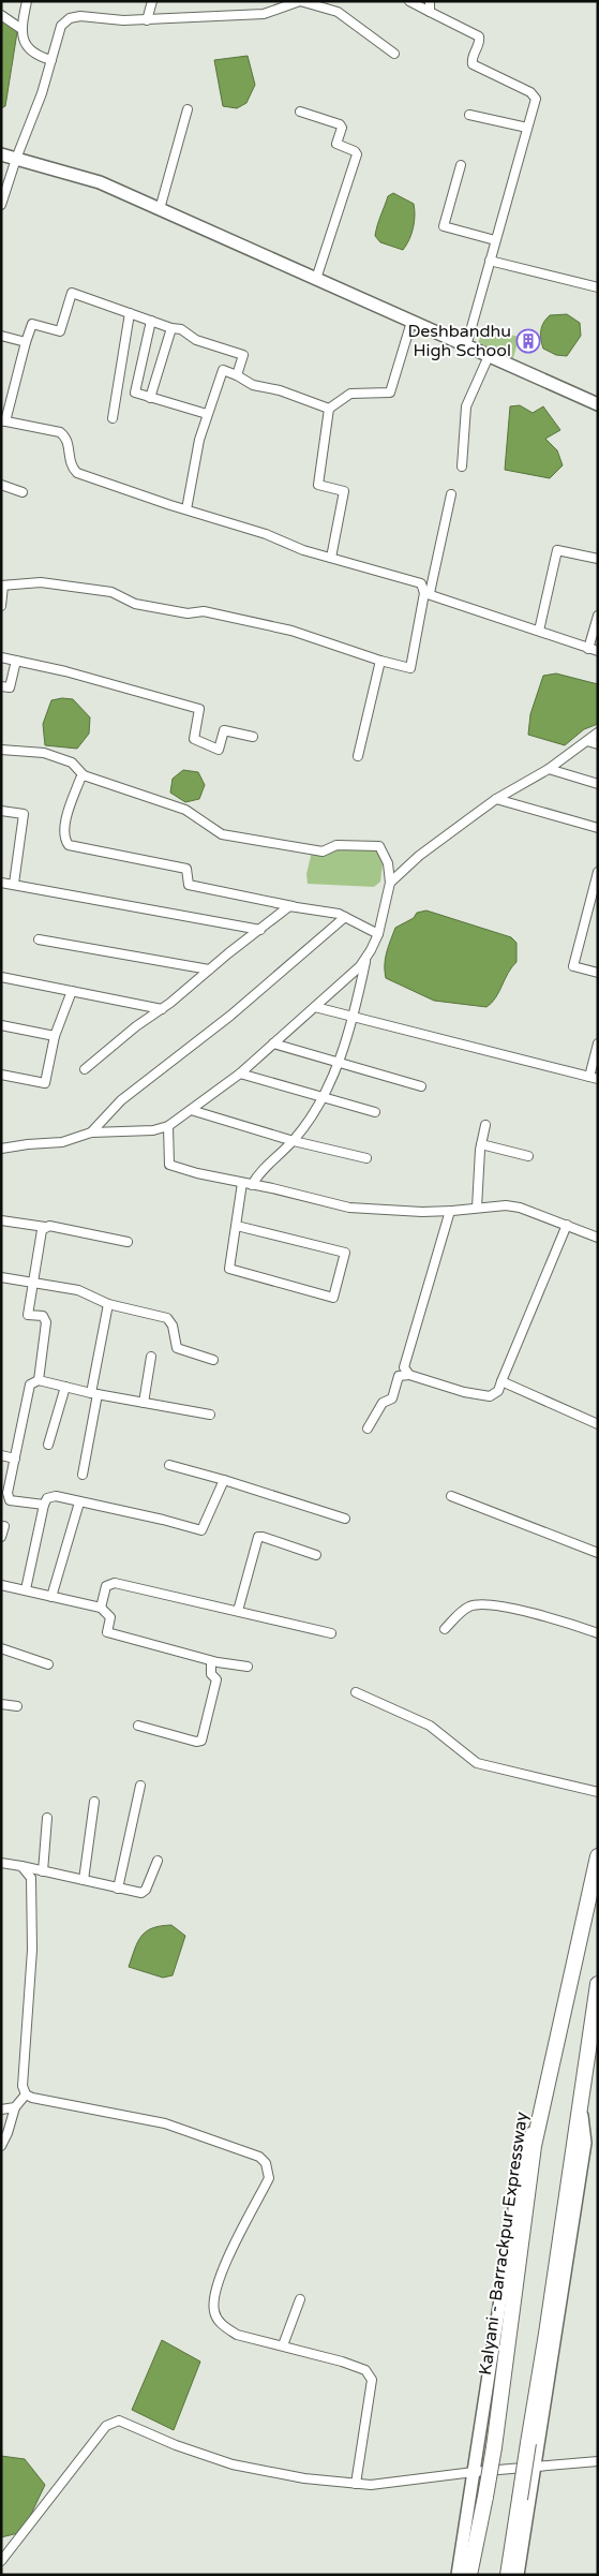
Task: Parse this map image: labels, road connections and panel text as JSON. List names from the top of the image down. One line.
{"streets":{"highway":["Kalyani - Barrackpur Expressway"]},"places":{"building":["Deshbandhu High School"]}}
